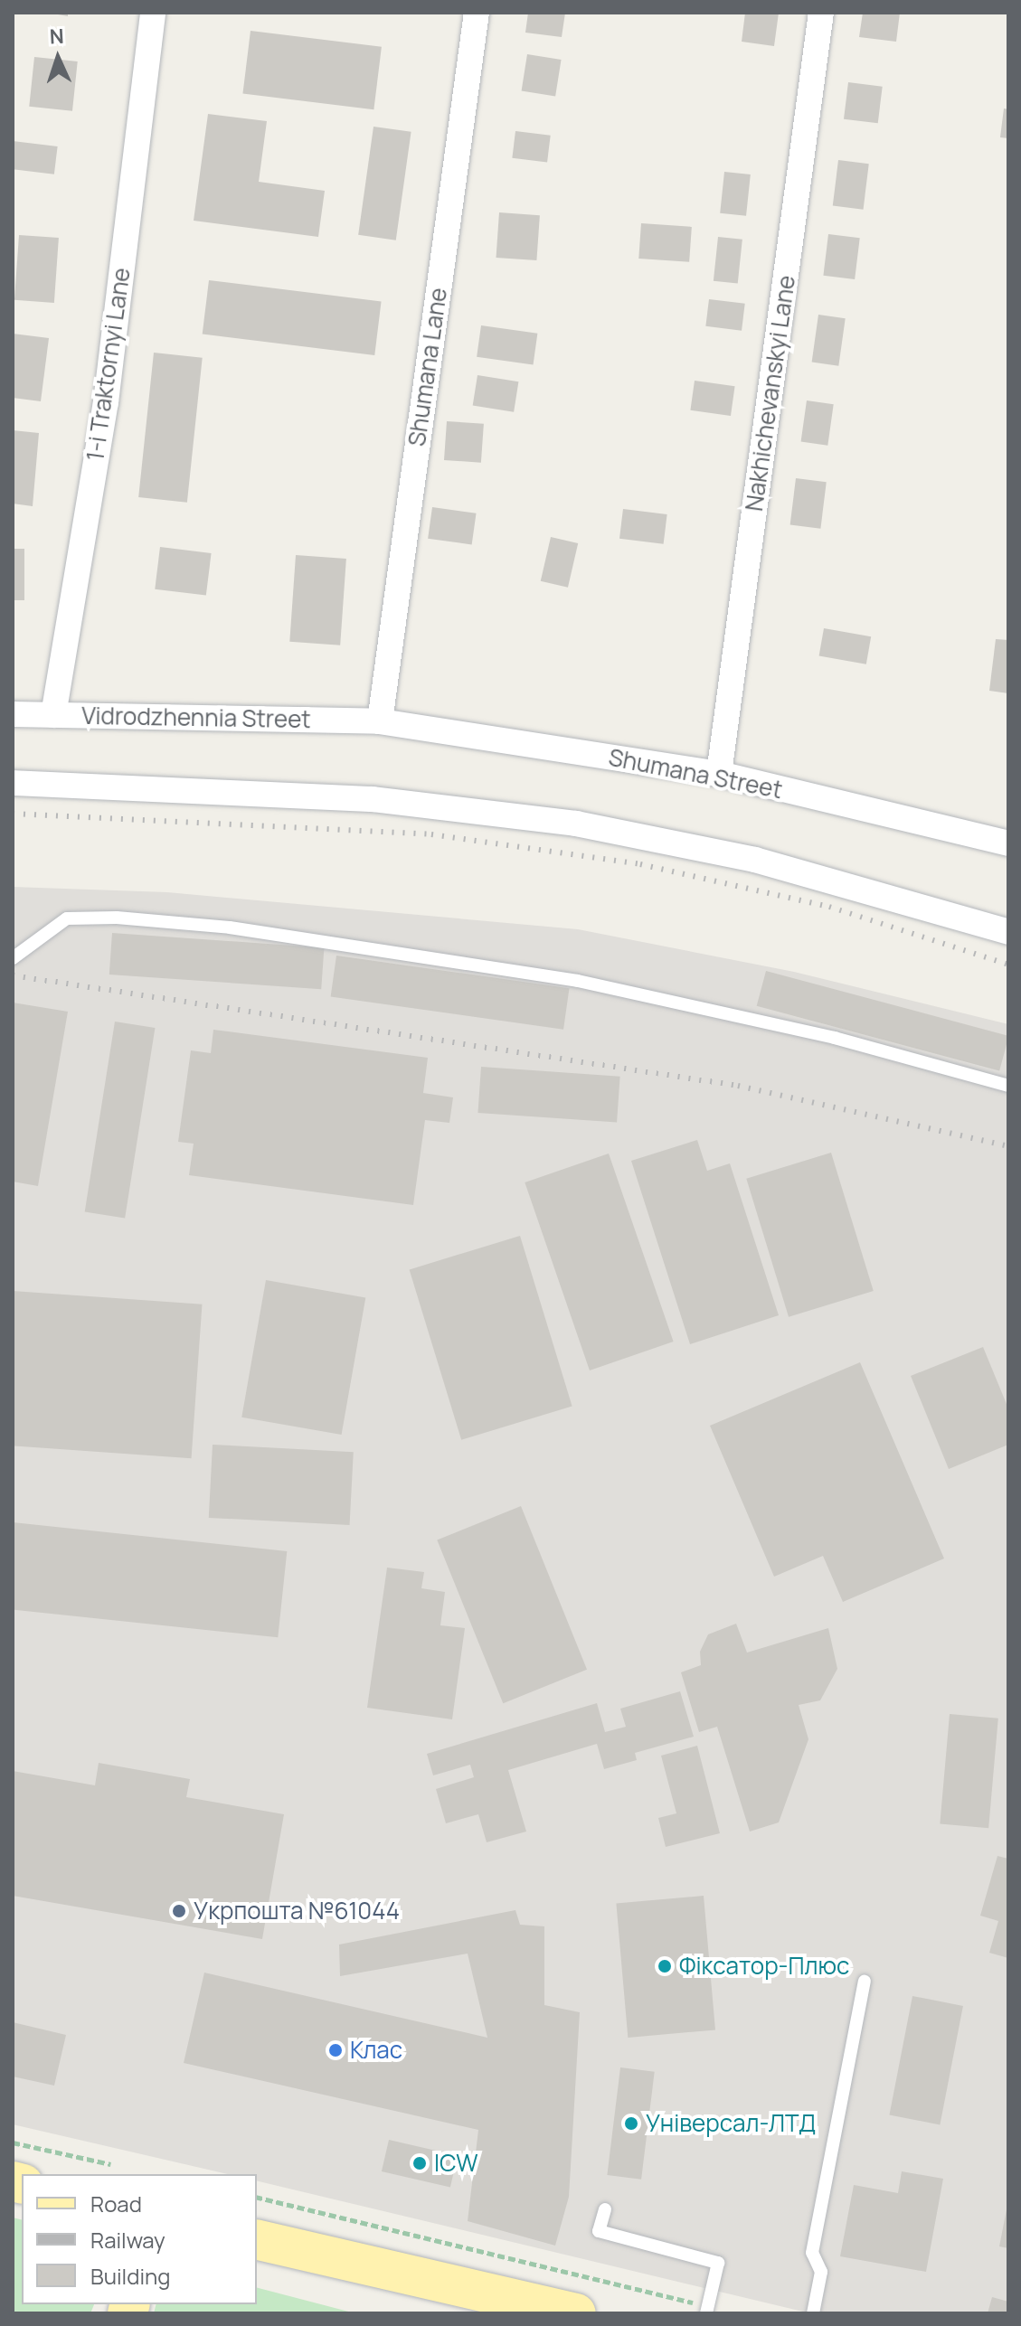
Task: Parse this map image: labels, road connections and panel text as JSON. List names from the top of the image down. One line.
{"streets":{"street":["1-i Traktornyi Lane","Shumana Lane","Nakhichevanskyi Lane","Vidrodzhennia Street","Shumana Street"]},"crossings":[["1-i Traktornyi Lane","Vidrodzhennia Street"],["Shumana Lane","Vidrodzhennia Street"],["Shumana Lane","Shumana Street"],["Nakhichevanskyi Lane","Shumana Street"],["Vidrodzhennia Street","Shumana Street"]],"places":["Укрпошта №61044","Фіксатор-Плюс","Клас","Універсал-ЛТД","ICW"],"legend":["Road","Railway","Building"],"north":"top"}
